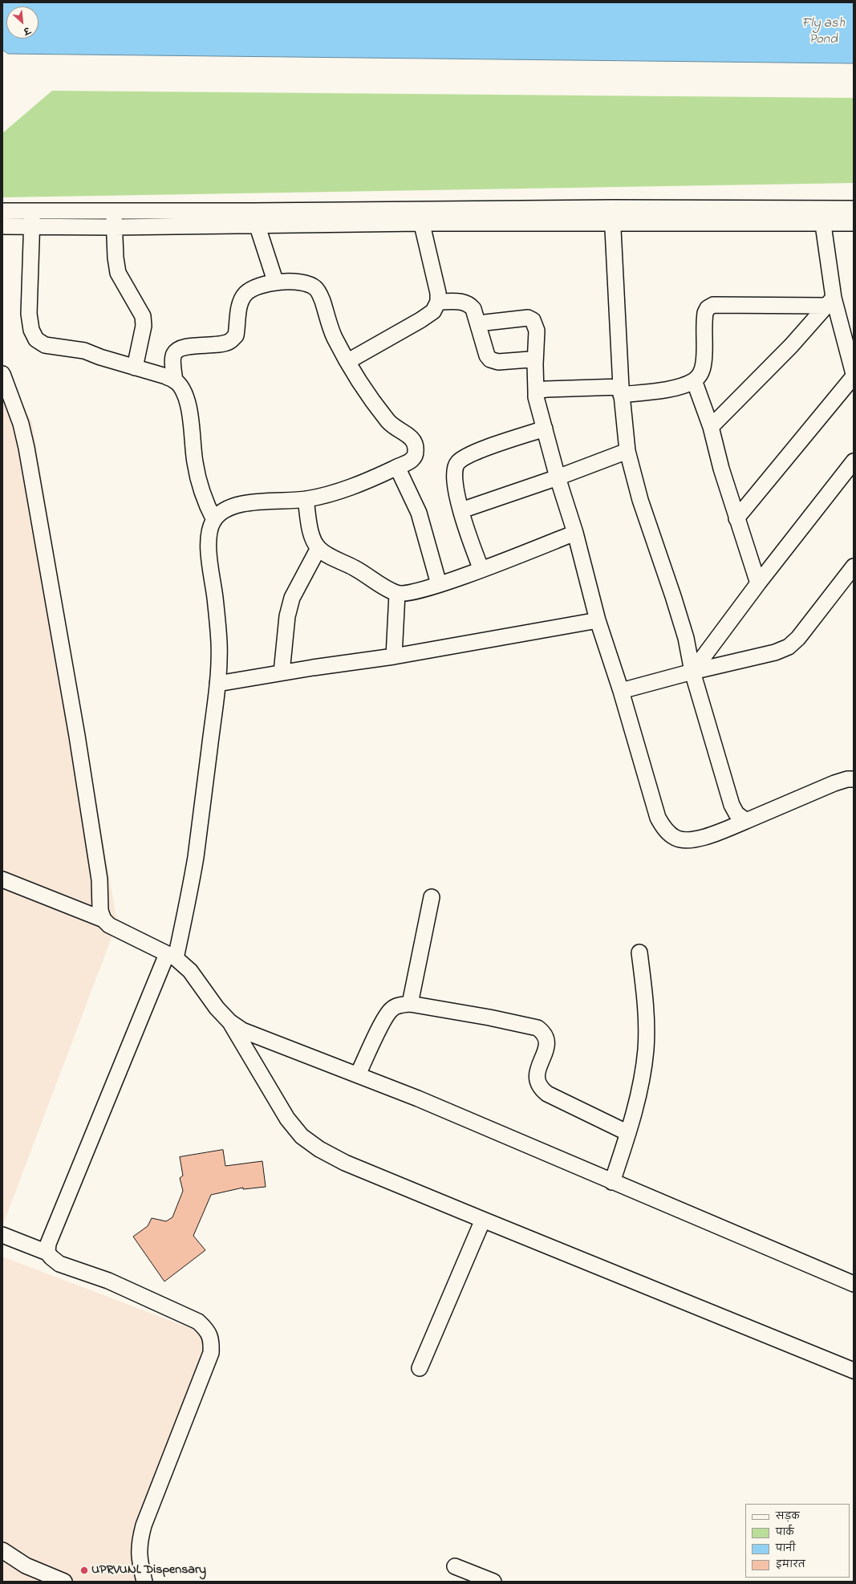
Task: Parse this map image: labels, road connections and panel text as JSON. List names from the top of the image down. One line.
{"water":["Fly ash Pond"],"places":["UPRVUNL Dispensary"],"legend":["सड़क","पार्क","पानी","इमारत"],"north":"bottom right"}
